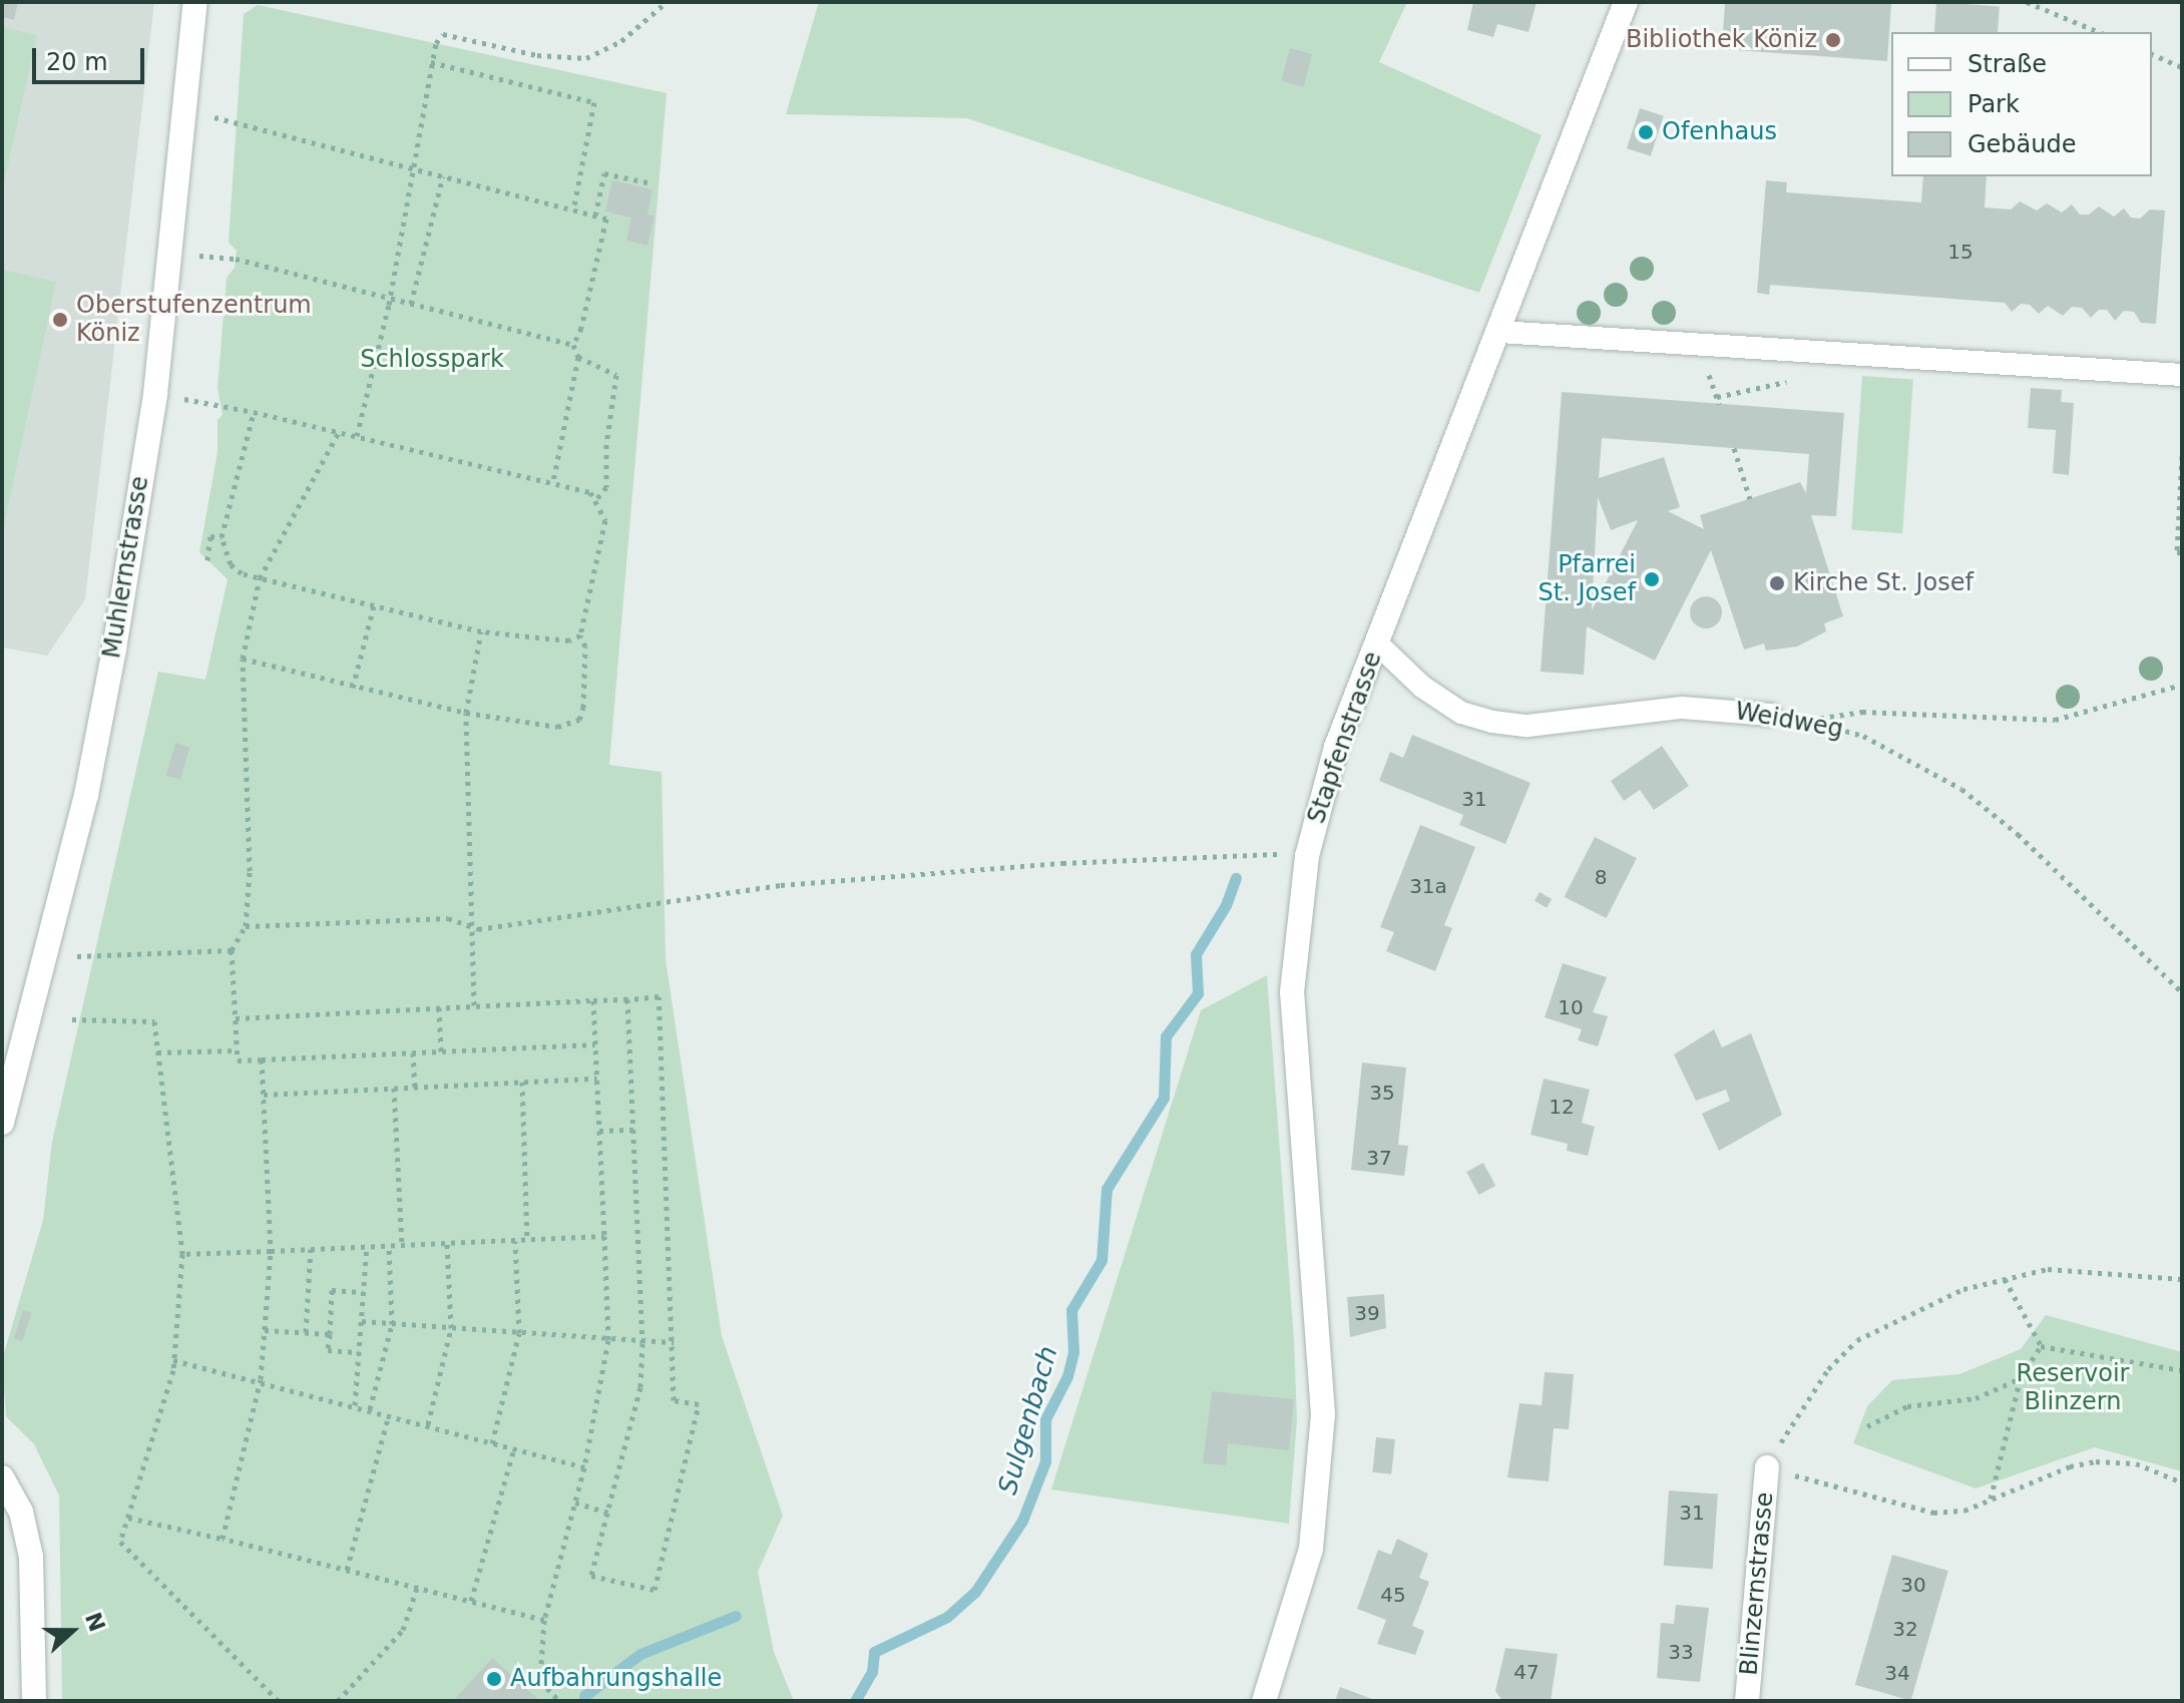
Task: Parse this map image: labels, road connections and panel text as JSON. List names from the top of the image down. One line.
{"streets":{"street":["Muhlernstrasse","Stapfenstrasse","Blinzernstrasse"],"lane":["Weidweg"]},"crossings":[["Weidweg","Stapfenstrasse"]],"water":["Sulgenbach"],"parks":["Schlosspark","Reservoir Blinzern"],"places":["Bibliothek Köniz","Ofenhaus","Oberstufenzentrum Köniz","Pfarrei St. Josef","Kirche St. Josef","Aufbahrungshalle"],"house_numbers":["15","31","8","31a","10","35","12","37","39","31","30","45","32","33","47","34"],"legend":["Straße","Park","Gebäude"],"scale_bar":"20 m","north":"right"}
